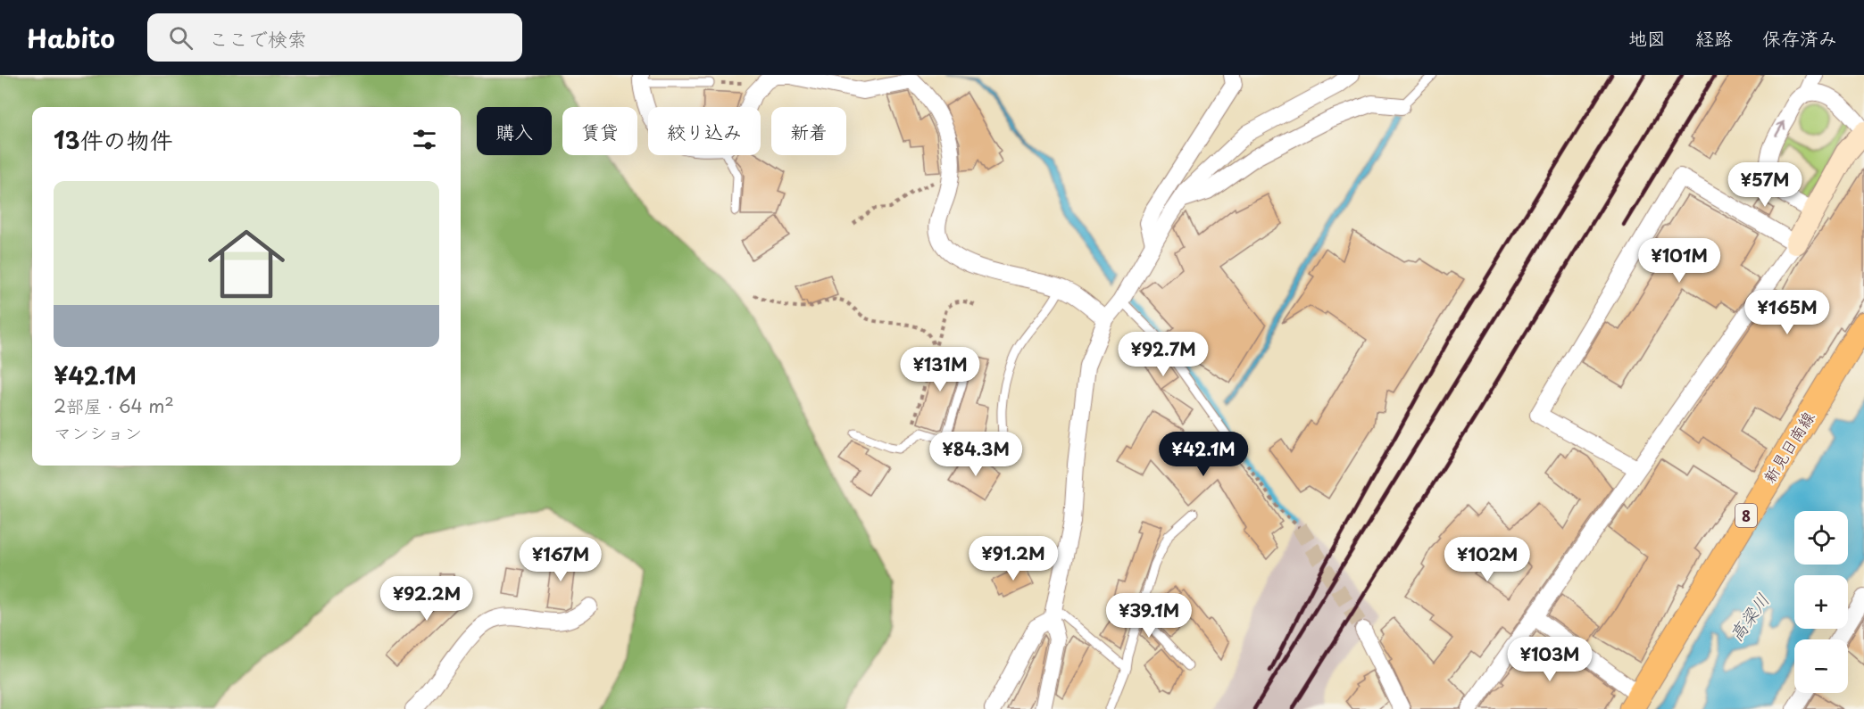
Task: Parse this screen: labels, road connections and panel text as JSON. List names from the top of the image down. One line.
{"streets":{"main road":["新見日南線","8"]},"water":["高梁川"],"page":{"header":"Habito","search":"ここで検索","nav":["地図","経路","保存済み"],"chip":["購入","賃貸","絞り込み","新着"],"heading":"13件の物件","price":["¥57M","¥101M","¥165M","¥92.7M","¥131M","¥84.3M","¥42.1M","¥91.2M","¥167M","¥102M","¥92.2M","¥39.1M","¥103M"],"list":[{"name":"¥42.1M","note":"2部屋 · 64 m² · マンション"}],"map_buttons":["+","−"]}}
